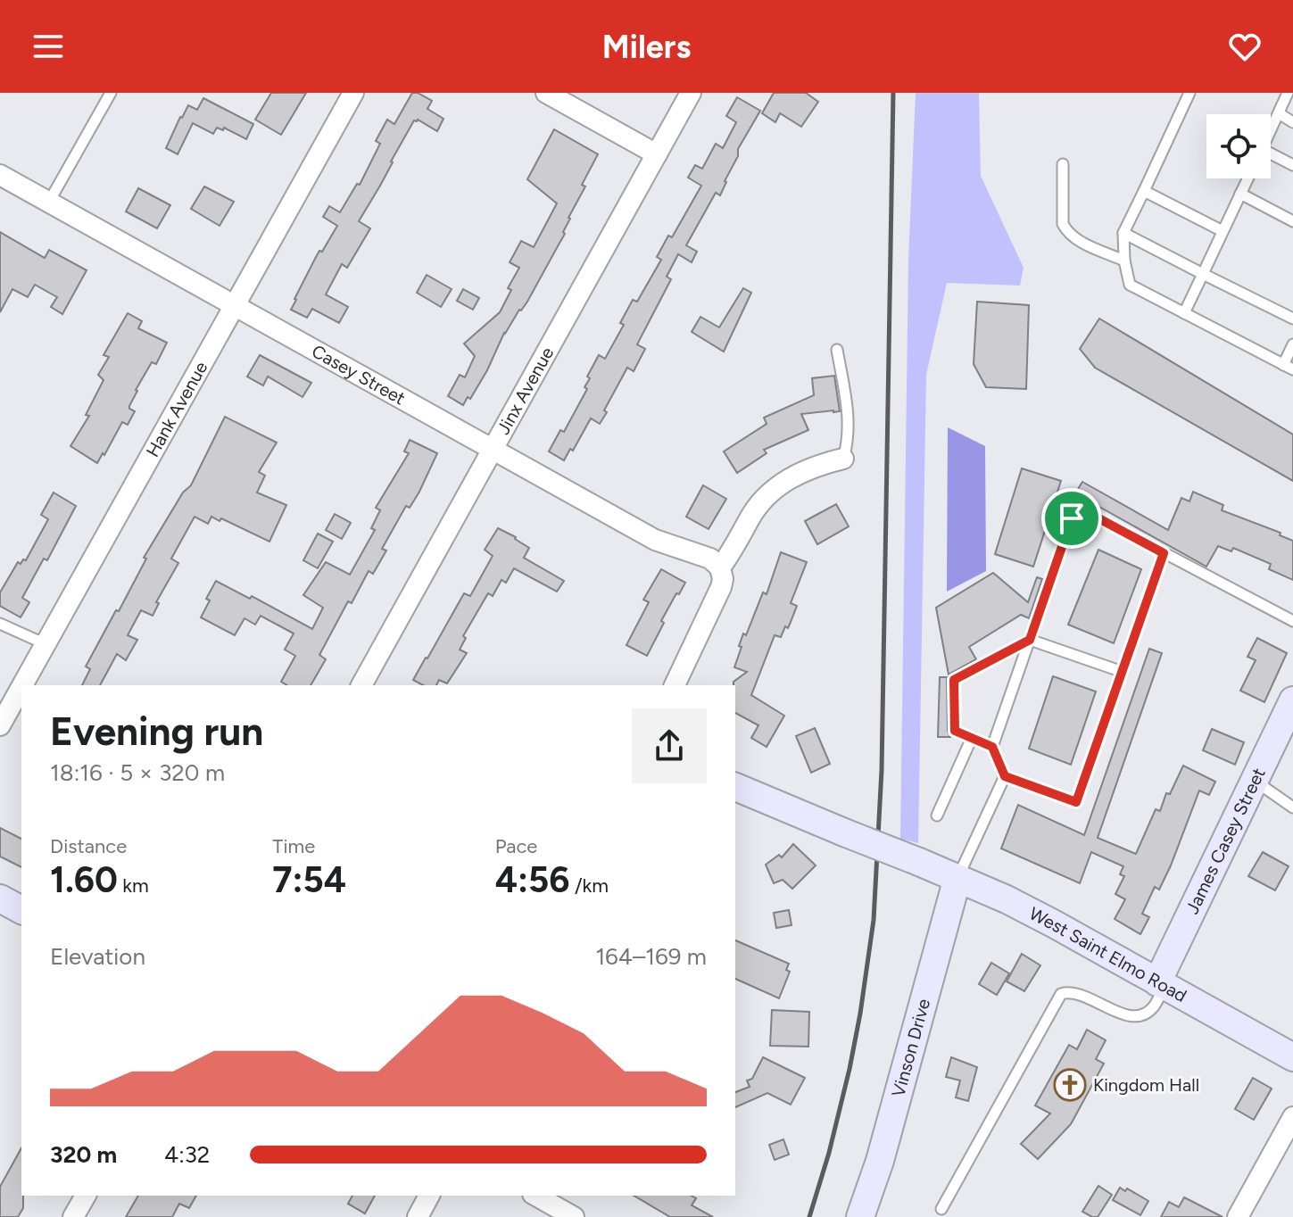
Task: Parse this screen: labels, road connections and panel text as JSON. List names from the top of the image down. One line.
{"streets":{"street":["Casey Street","Jinx Avenue","Hank Avenue","James Casey Street","West Saint Elmo Road","Vinson Drive"]},"crossings":[["Casey Street","Jinx Avenue"],["Casey Street","Hank Avenue"],["James Casey Street","West Saint Elmo Road"],["West Saint Elmo Road","Vinson Drive"]],"places":{"church":["Kingdom Hall"]},"page":{"header":"Milers","heading":["Evening run","18:16 · 5 × 320 m"],"stats":[["Distance","1.60 km"],["Time","7:54"],["Pace","4:56 /km"]],"chart":["Elevation","164–169 m"],"list":[{"name":"320 m","note":"4:32"}]}}
